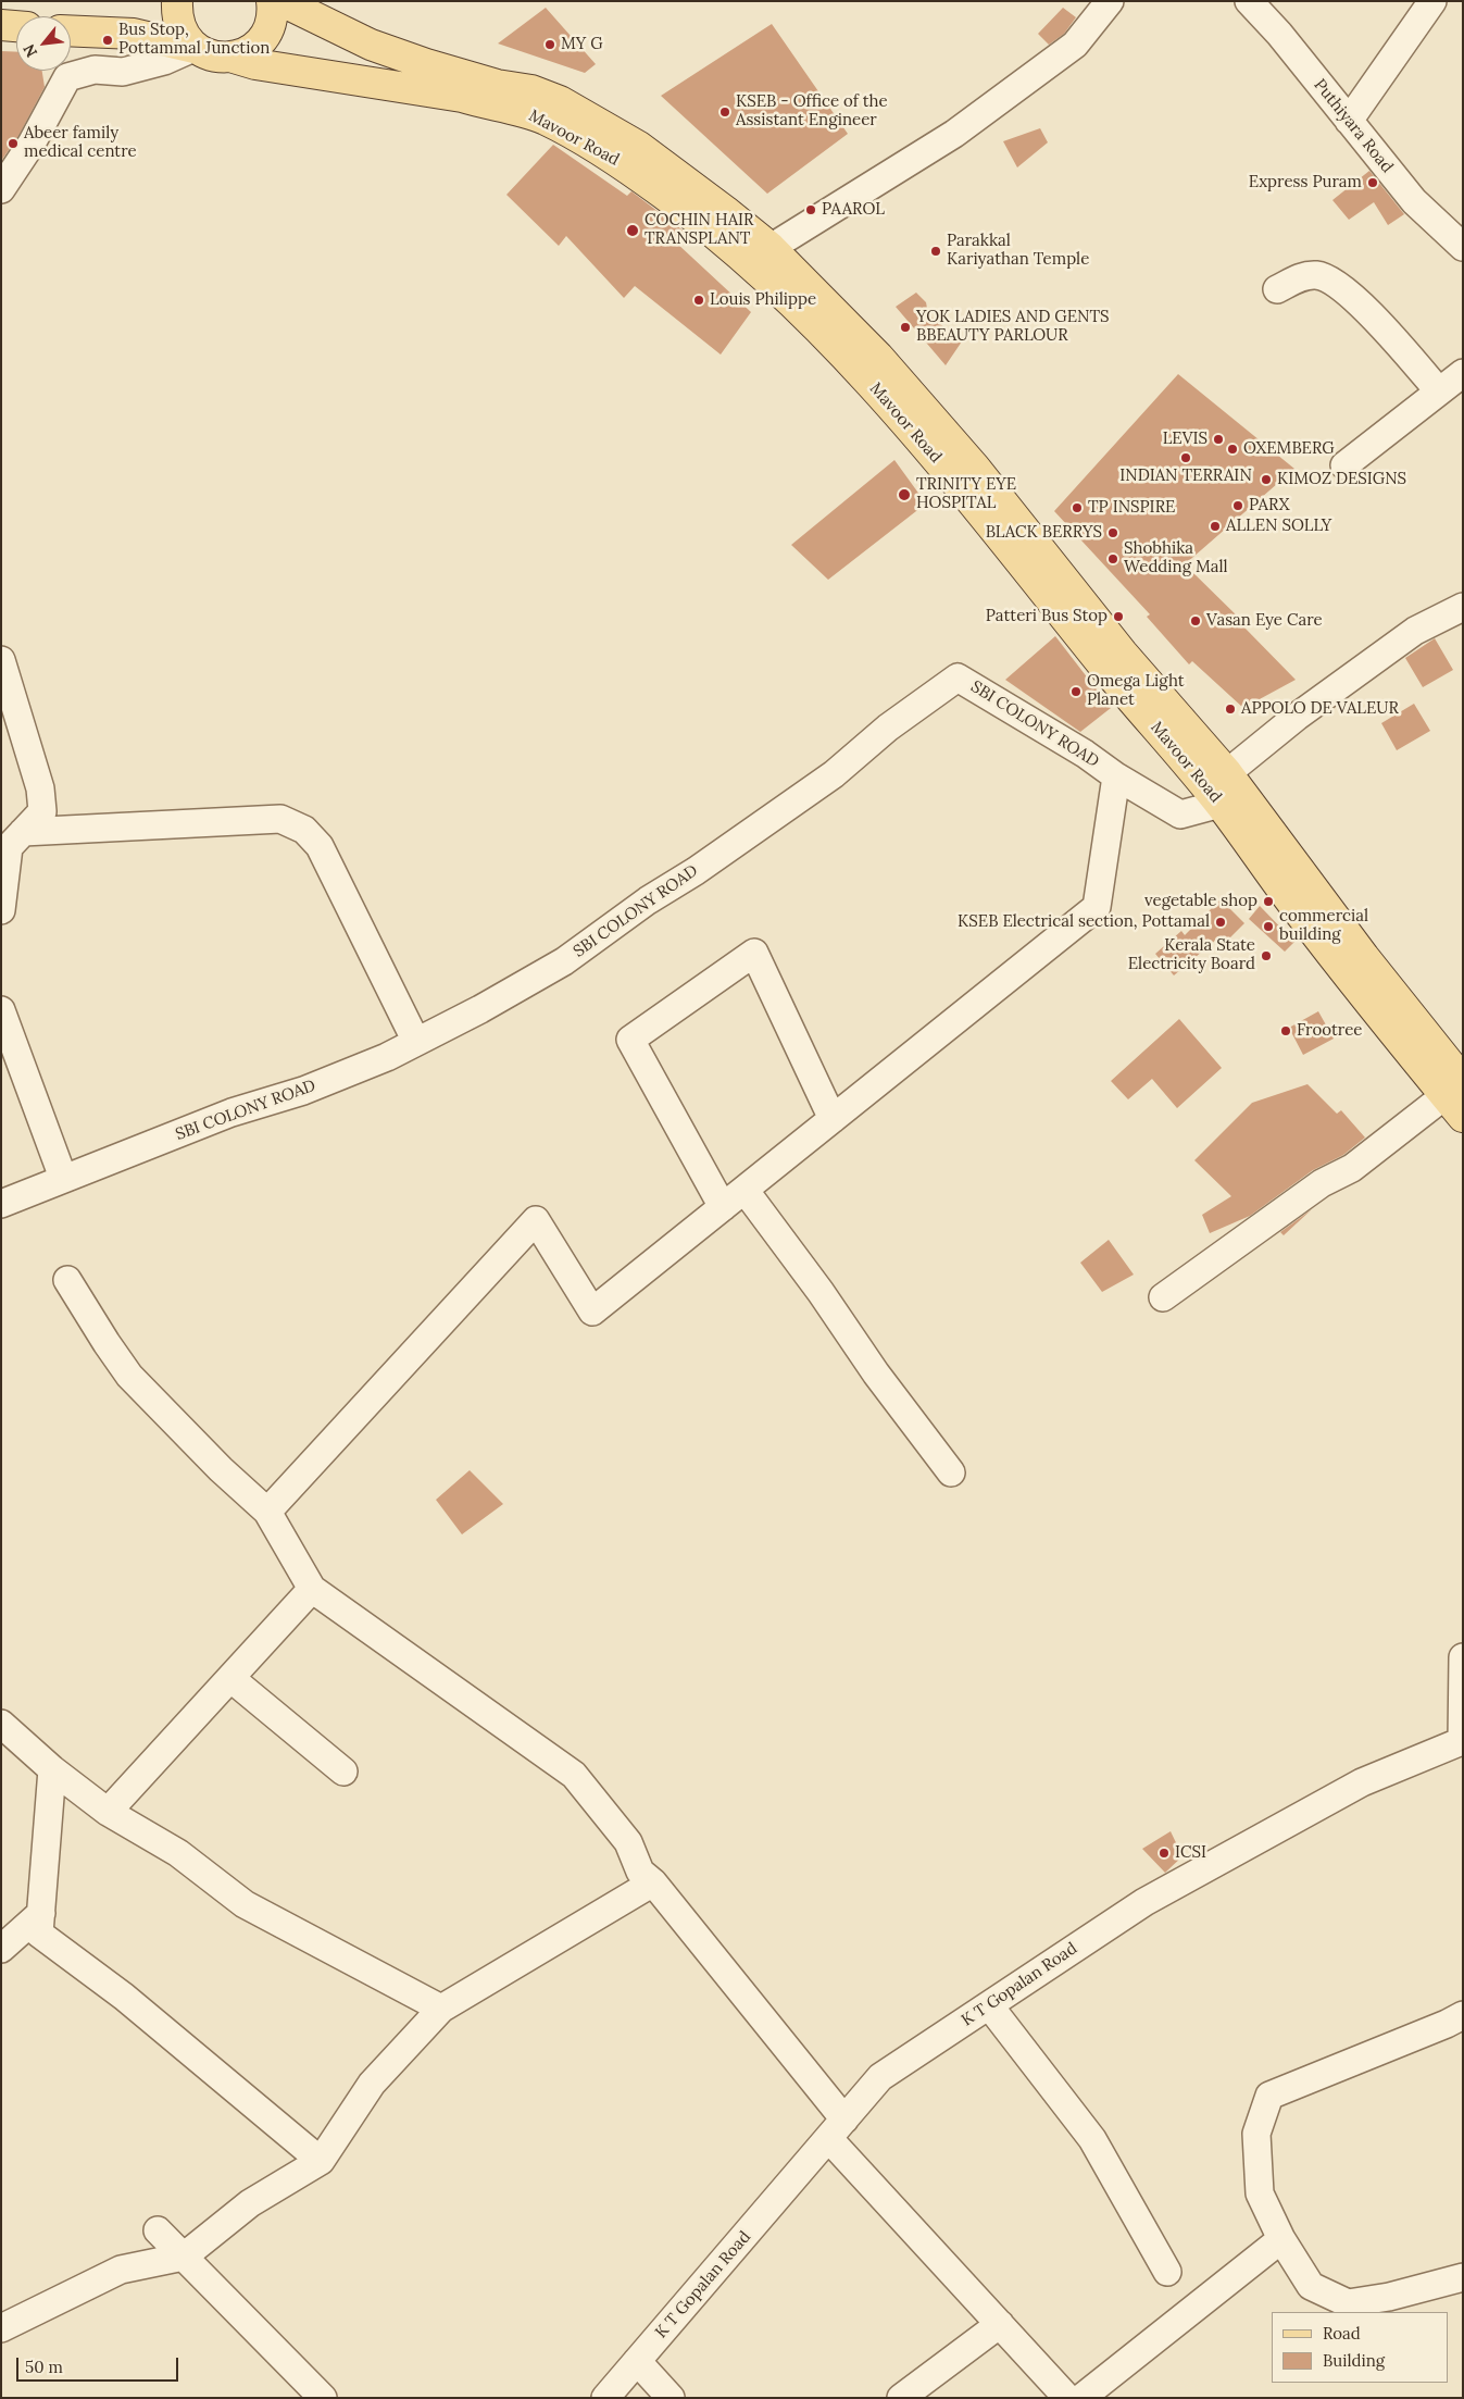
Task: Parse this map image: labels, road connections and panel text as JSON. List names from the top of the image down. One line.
{"streets":{"main road":["Mavoor Road"],"street":["Puthiyara Road","SBI COLONY ROAD","K T Gopalan Road"]},"crossings":[["Mavoor Road","SBI COLONY ROAD"]],"places":["Bus Stop, Pottammal Junction","MY G","KSEB - Office of the Assistant Engineer","Abeer family medical centre","Express Puram","PAAROL","COCHIN HAIR TRANSPLANT","Parakkal Kariyathan Temple","Louis Philippe","YOK LADIES AND GENTS BBEAUTY PARLOUR","LEVIS","OXEMBERG","INDIAN TERRAIN","KIMOZ DESIGNS","TRINITY EYE HOSPITAL","PARX","TP INSPIRE","ALLEN SOLLY","BLACK BERRYS","Shobhika Wedding Mall","Patteri Bus Stop","Vasan Eye Care","Omega Light Planet","APPOLO DE VALEUR","vegetable shop","KSEB Electrical section, Pottamal","commercial building","Kerala State Electricity Board","Frootree","ICSI"],"legend":["Road","Building"],"scale_bar":"50 m","north":"bottom left"}
